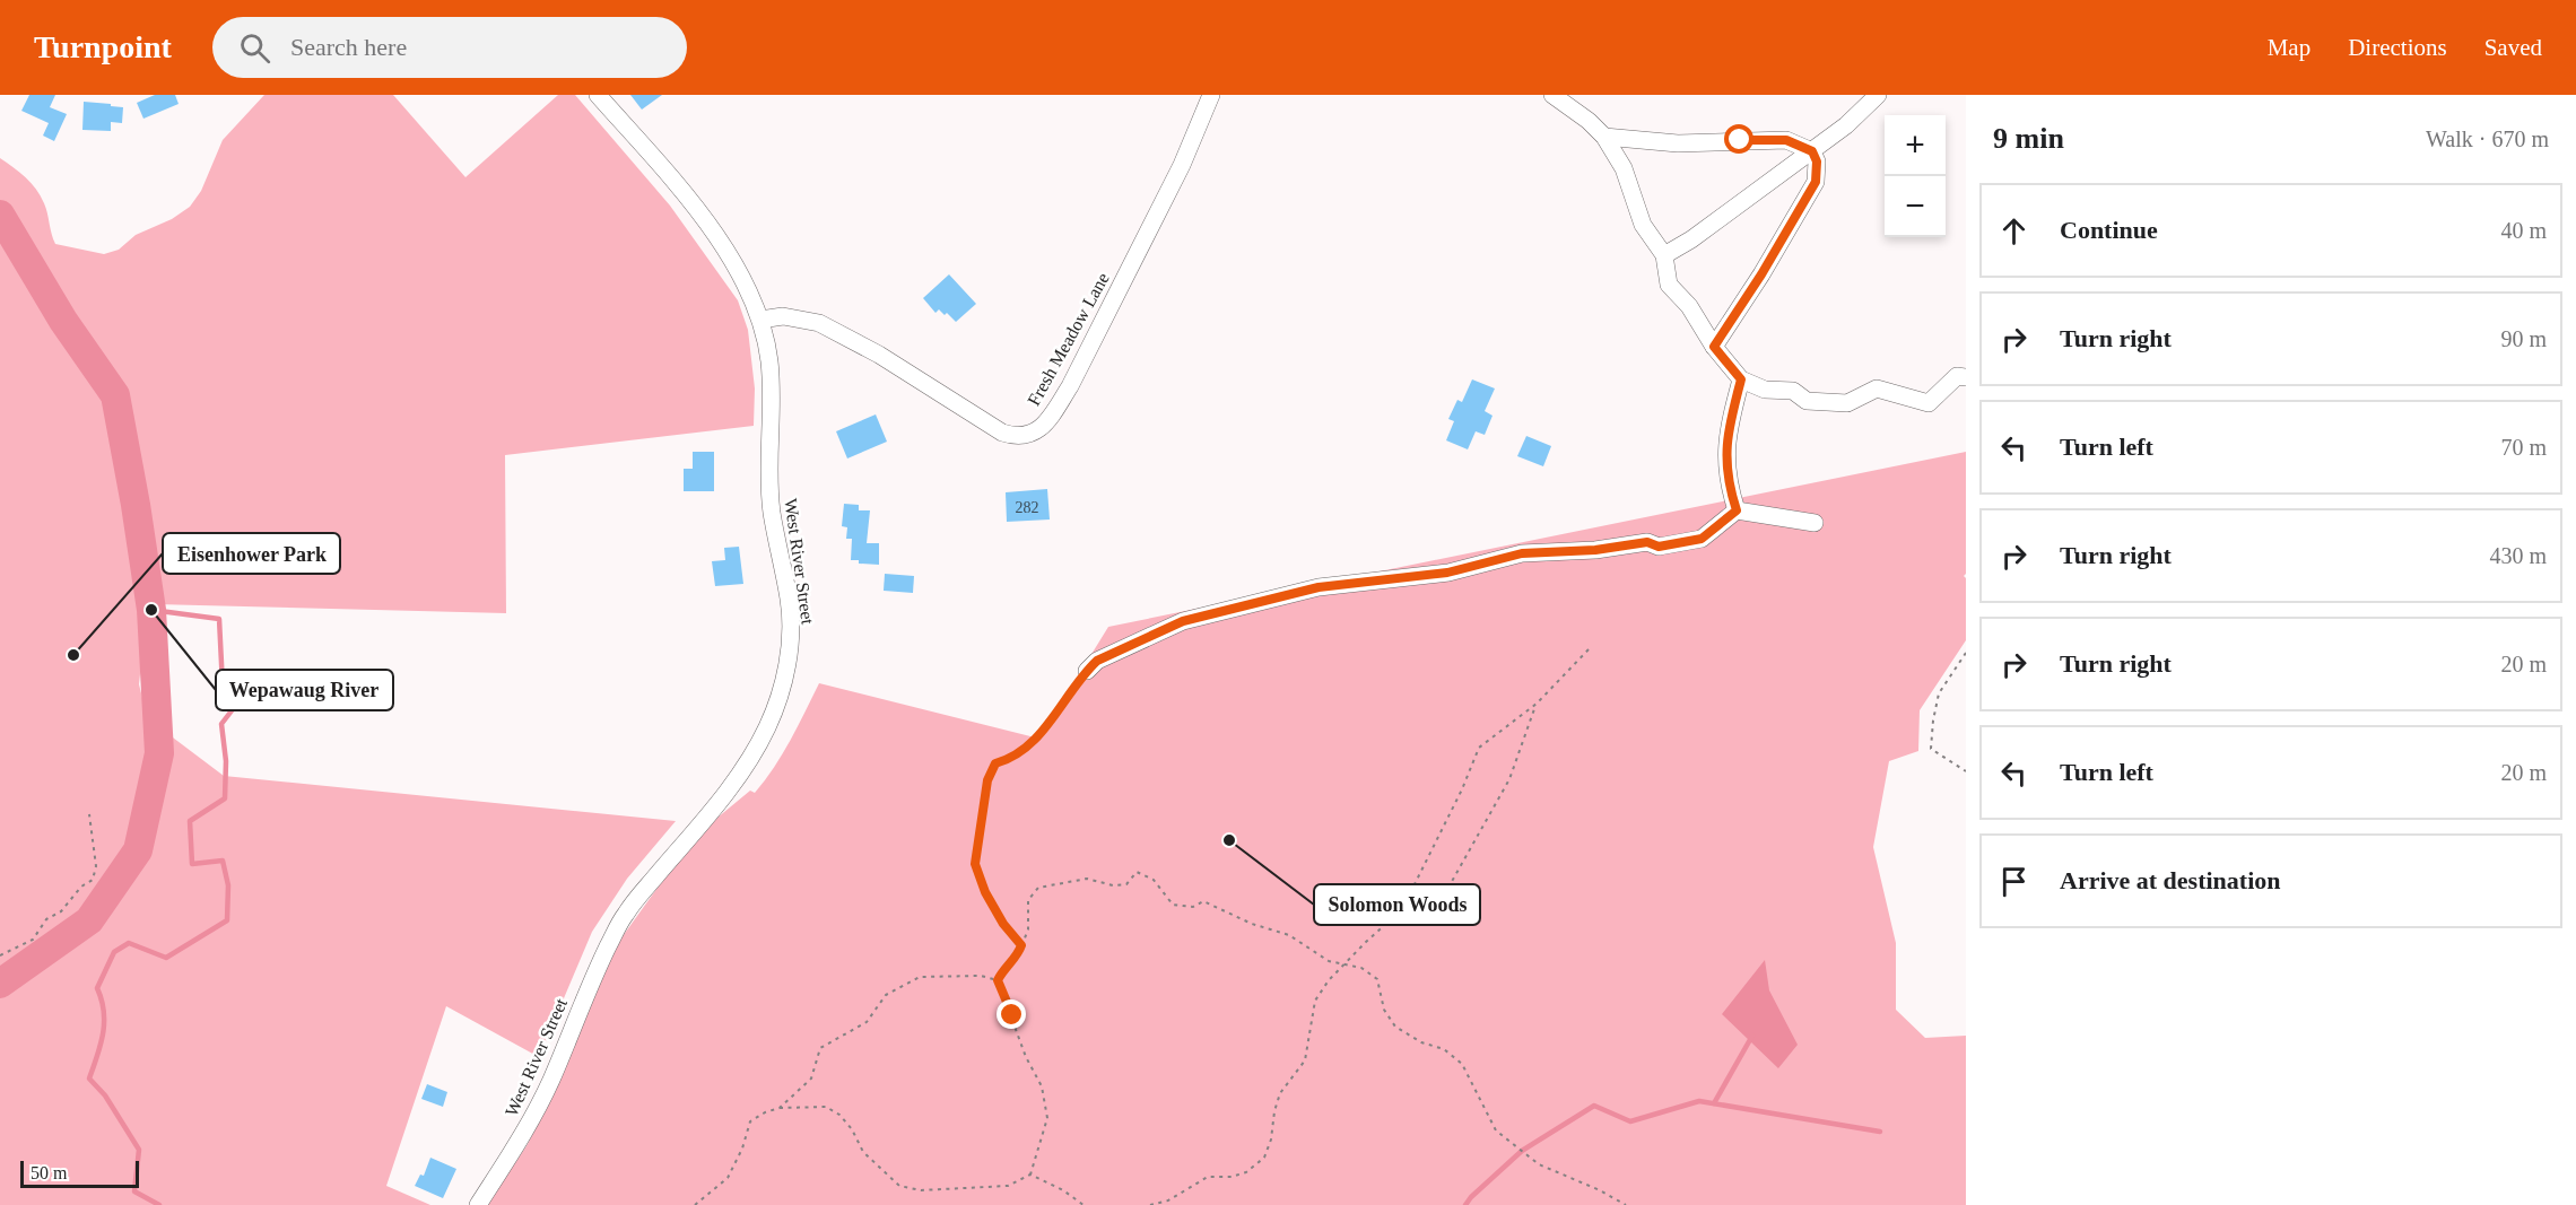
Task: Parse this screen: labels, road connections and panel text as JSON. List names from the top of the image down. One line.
{"streets":{"street":["Fresh Meadow Lane","West River Street"]},"crossings":[["Fresh Meadow Lane","West River Street"]],"places":["Wepawaug River","Eisenhower Park","Solomon Woods"],"house_numbers":["282"],"scale_bar":"50 m","page":{"header":"Turnpoint","search":"Search here","nav":["Map","Directions","Saved"],"heading":["9 min","Walk · 670 m"],"map_buttons":["+","−"],"list":[["Continue","40 m"],["Turn right","90 m"],["Turn left","70 m"],["Turn right","430 m"],["Turn right","20 m"],["Turn left","20 m"],"Arrive at destination"],"scale":"50 m"}}
